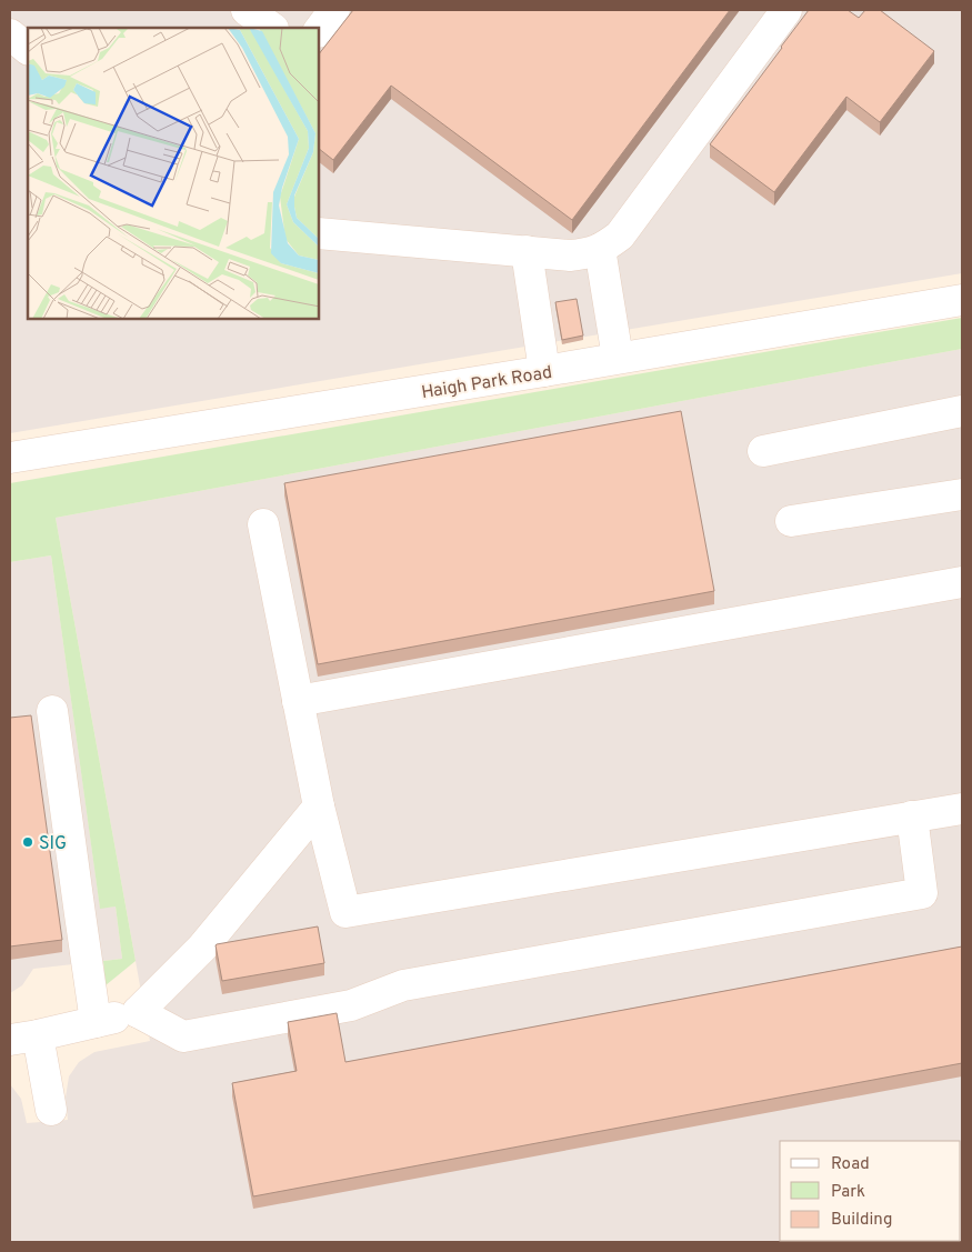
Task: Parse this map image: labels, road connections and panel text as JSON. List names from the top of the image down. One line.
{"streets":{"street":["Haigh Park Road"]},"places":["SIG"],"legend":["Road","Park","Building"]}
